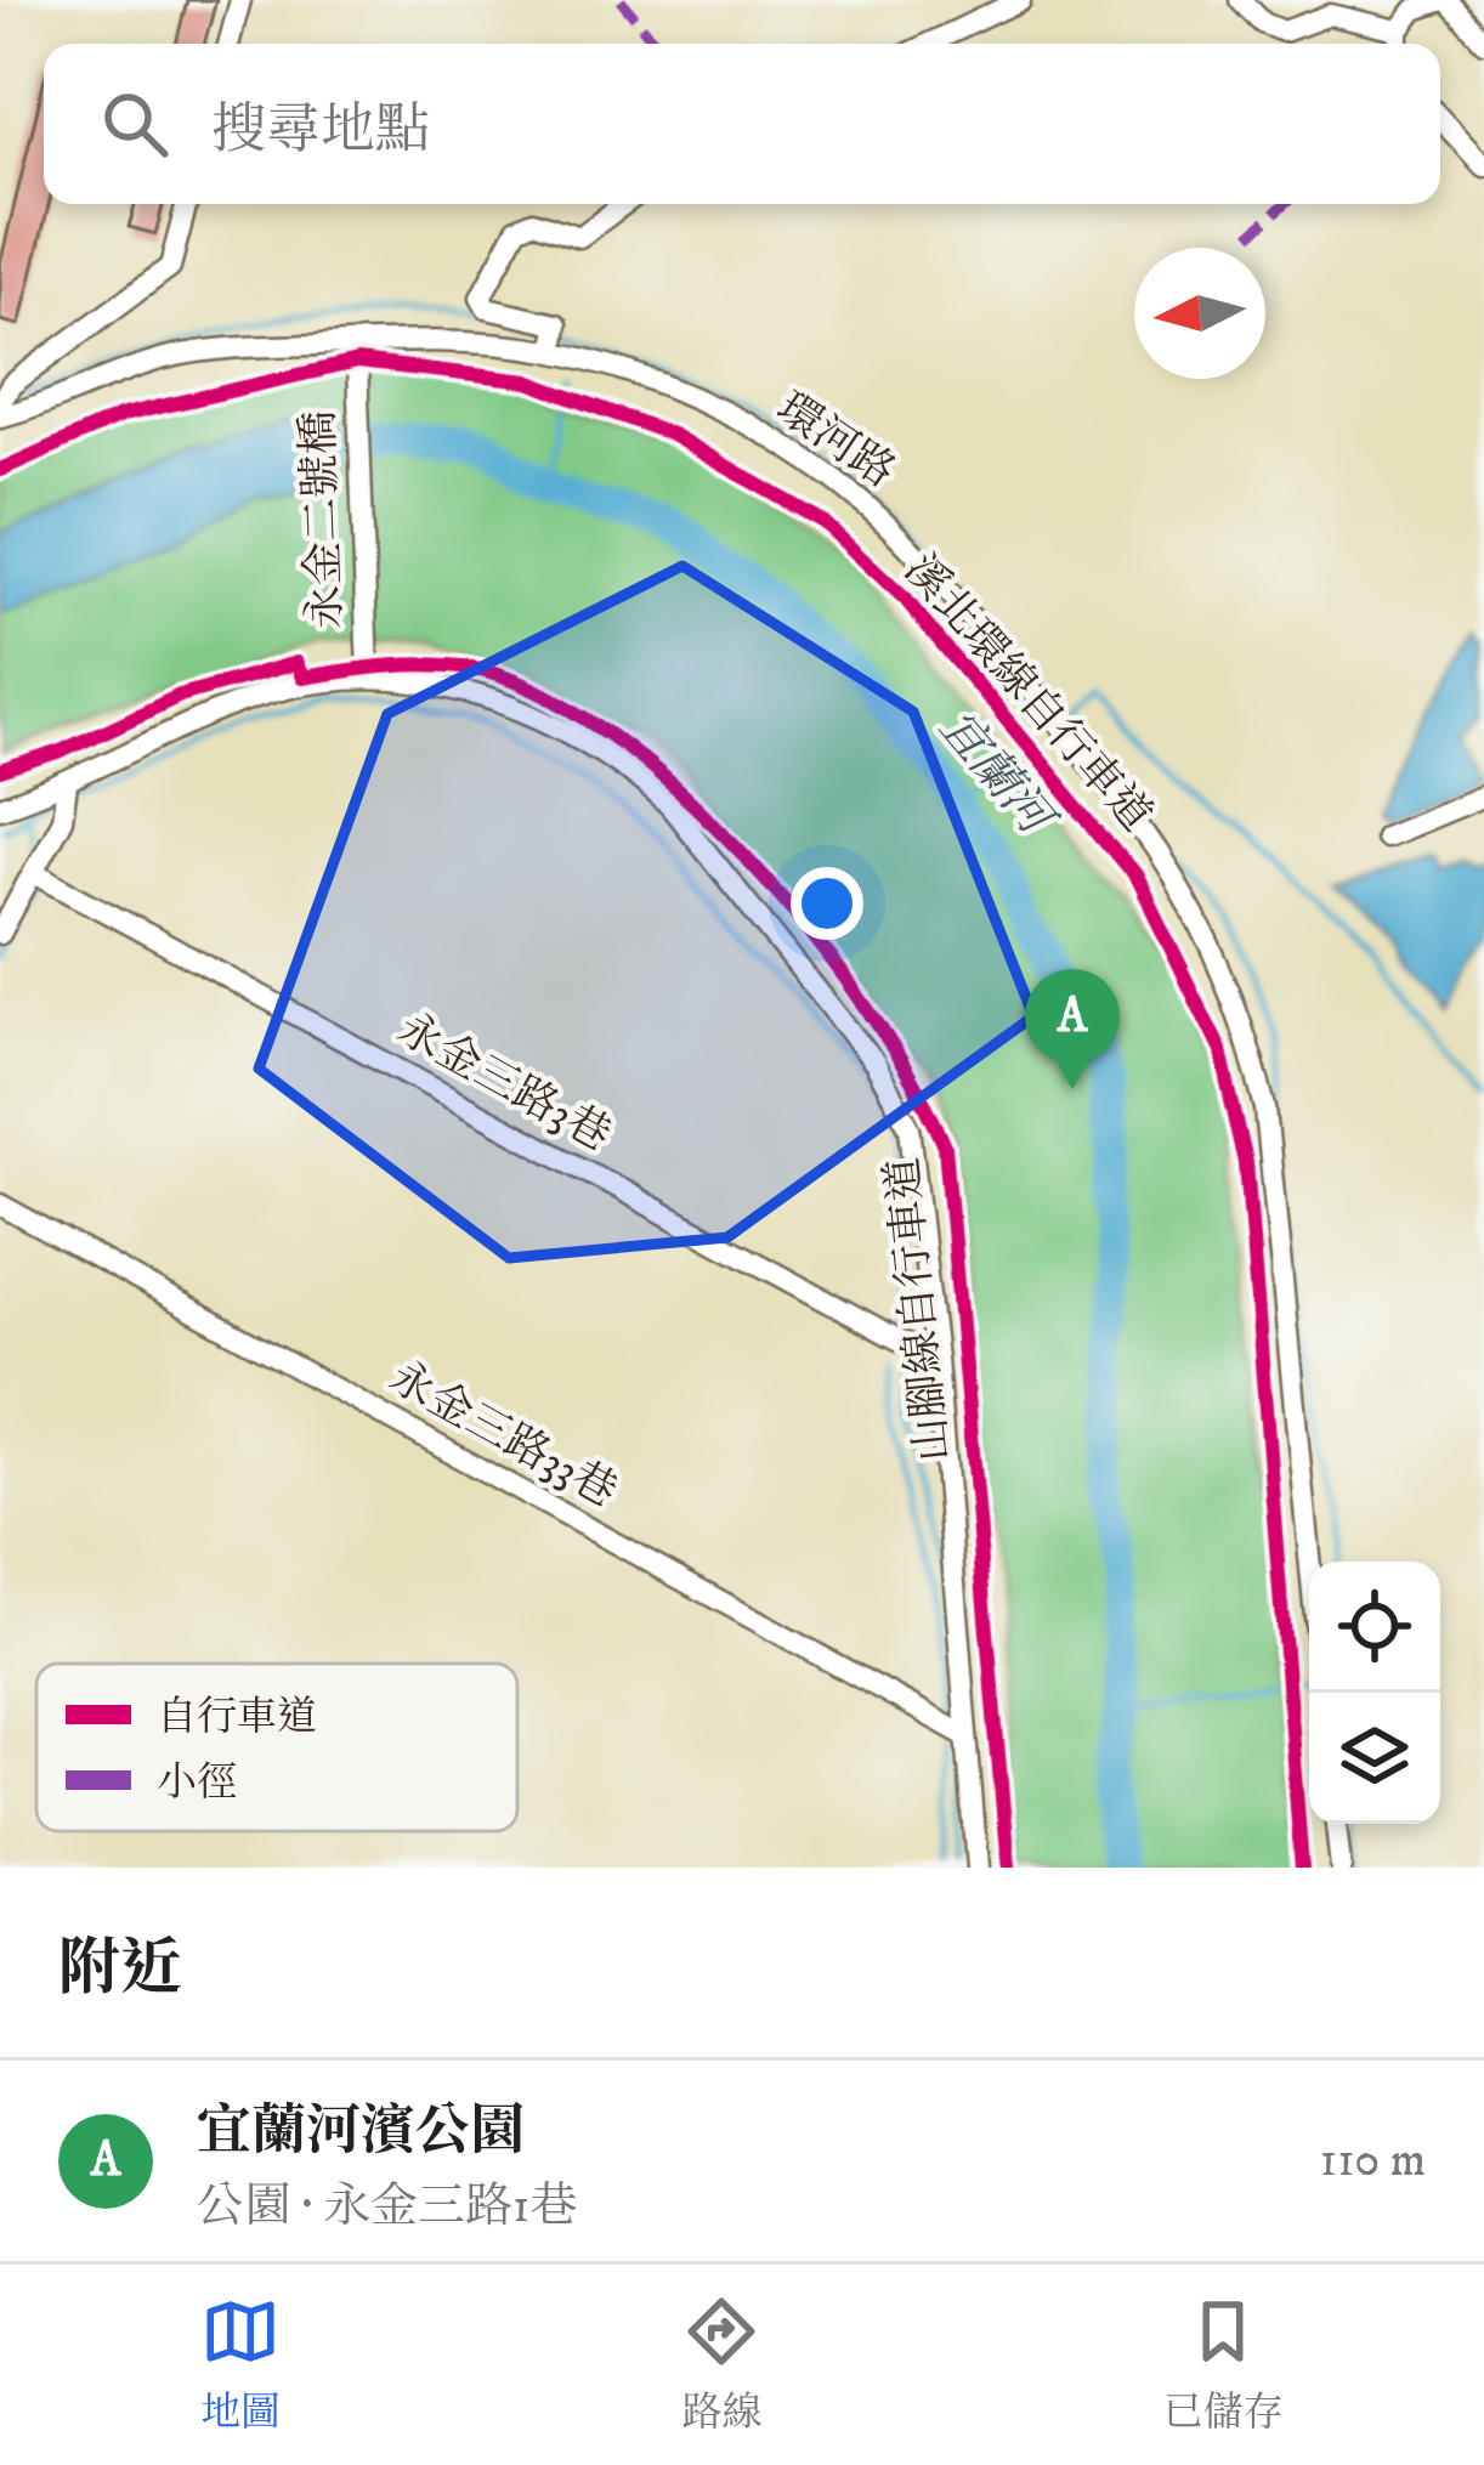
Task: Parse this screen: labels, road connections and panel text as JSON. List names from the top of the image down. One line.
{"streets":{"street":["環河路","永金二號橋","永金三路3巷","永金三路33巷"],"cycle path":["溪北環線自行車道","山腳線自行車道"]},"crossings":[["環河路","永金二號橋"]],"water":["宜蘭河"],"legend":["自行車道","小徑"],"north":"left","page":{"search":"搜尋地點","pins":"A","heading":"附近","list":[{"mark":"A","name":"宜蘭河濱公園","note":"公園 · 永金三路1巷","value":"110 m"}],"nav":["地圖","路線","已儲存"]}}
